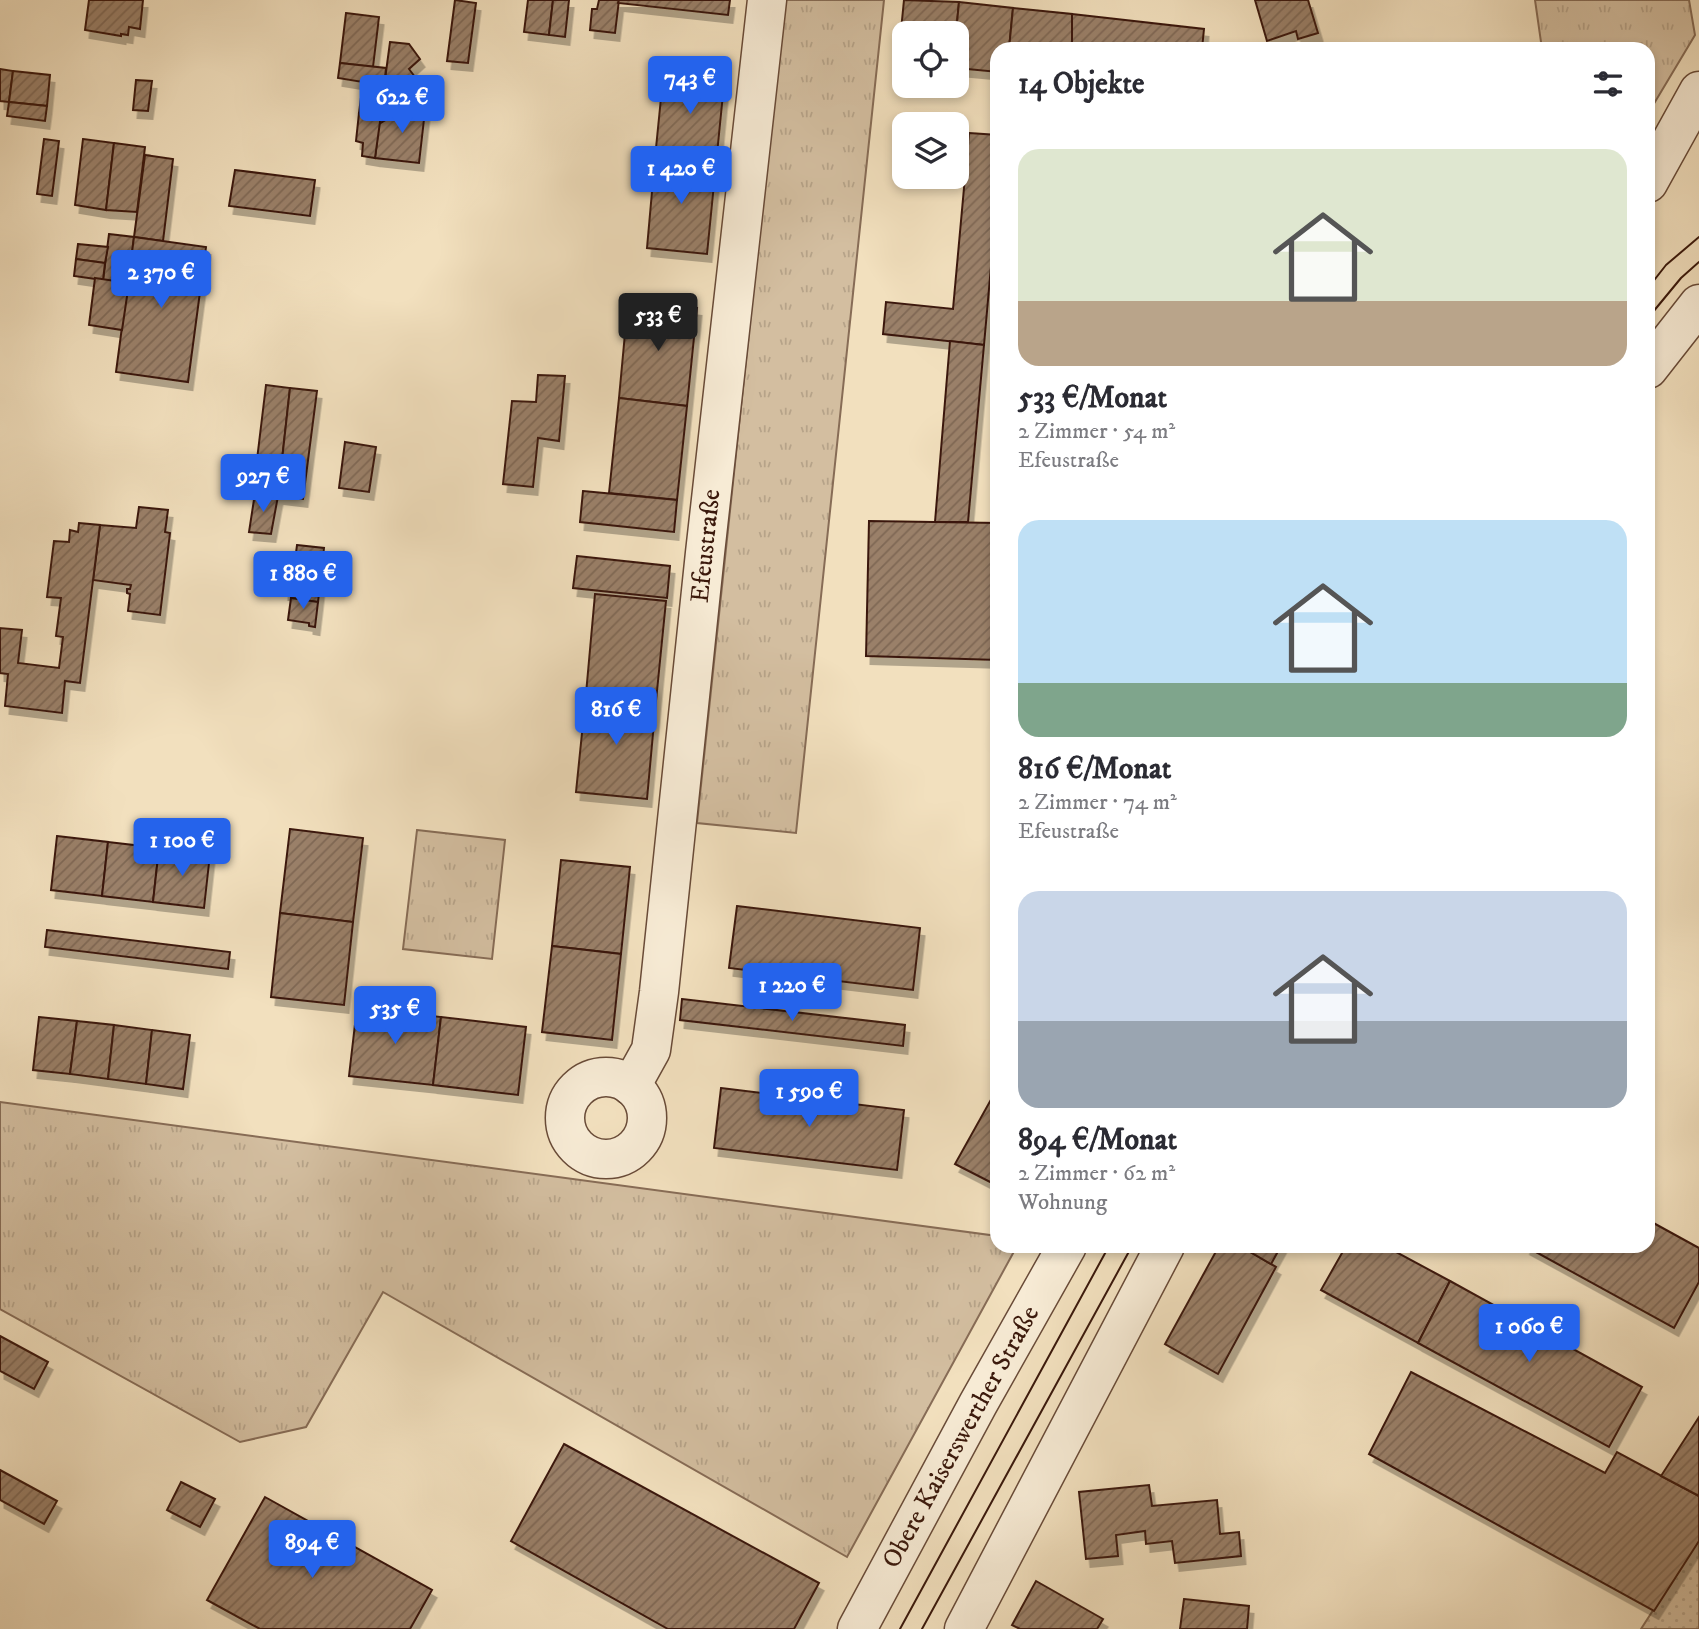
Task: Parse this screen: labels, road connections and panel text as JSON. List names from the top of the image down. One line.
{"streets":{"street":["Efeustraße","Obere Kaiserswerther Straße"]},"page":{"heading":"14 Objekte","price":["743 €","622 €","1 420 €","2 370 €","533 €","927 €","1 880 €","816 €","1 100 €","1 220 €","535 €","1 590 €","1 060 €","894 €"],"list":[{"name":"533 €/Monat","note":"2 Zimmer · 54 m² · Efeustraße"},{"name":"816 €/Monat","note":"2 Zimmer · 74 m² · Efeustraße"},{"name":"894 €/Monat","note":"2 Zimmer · 62 m² · Wohnung"}]}}
